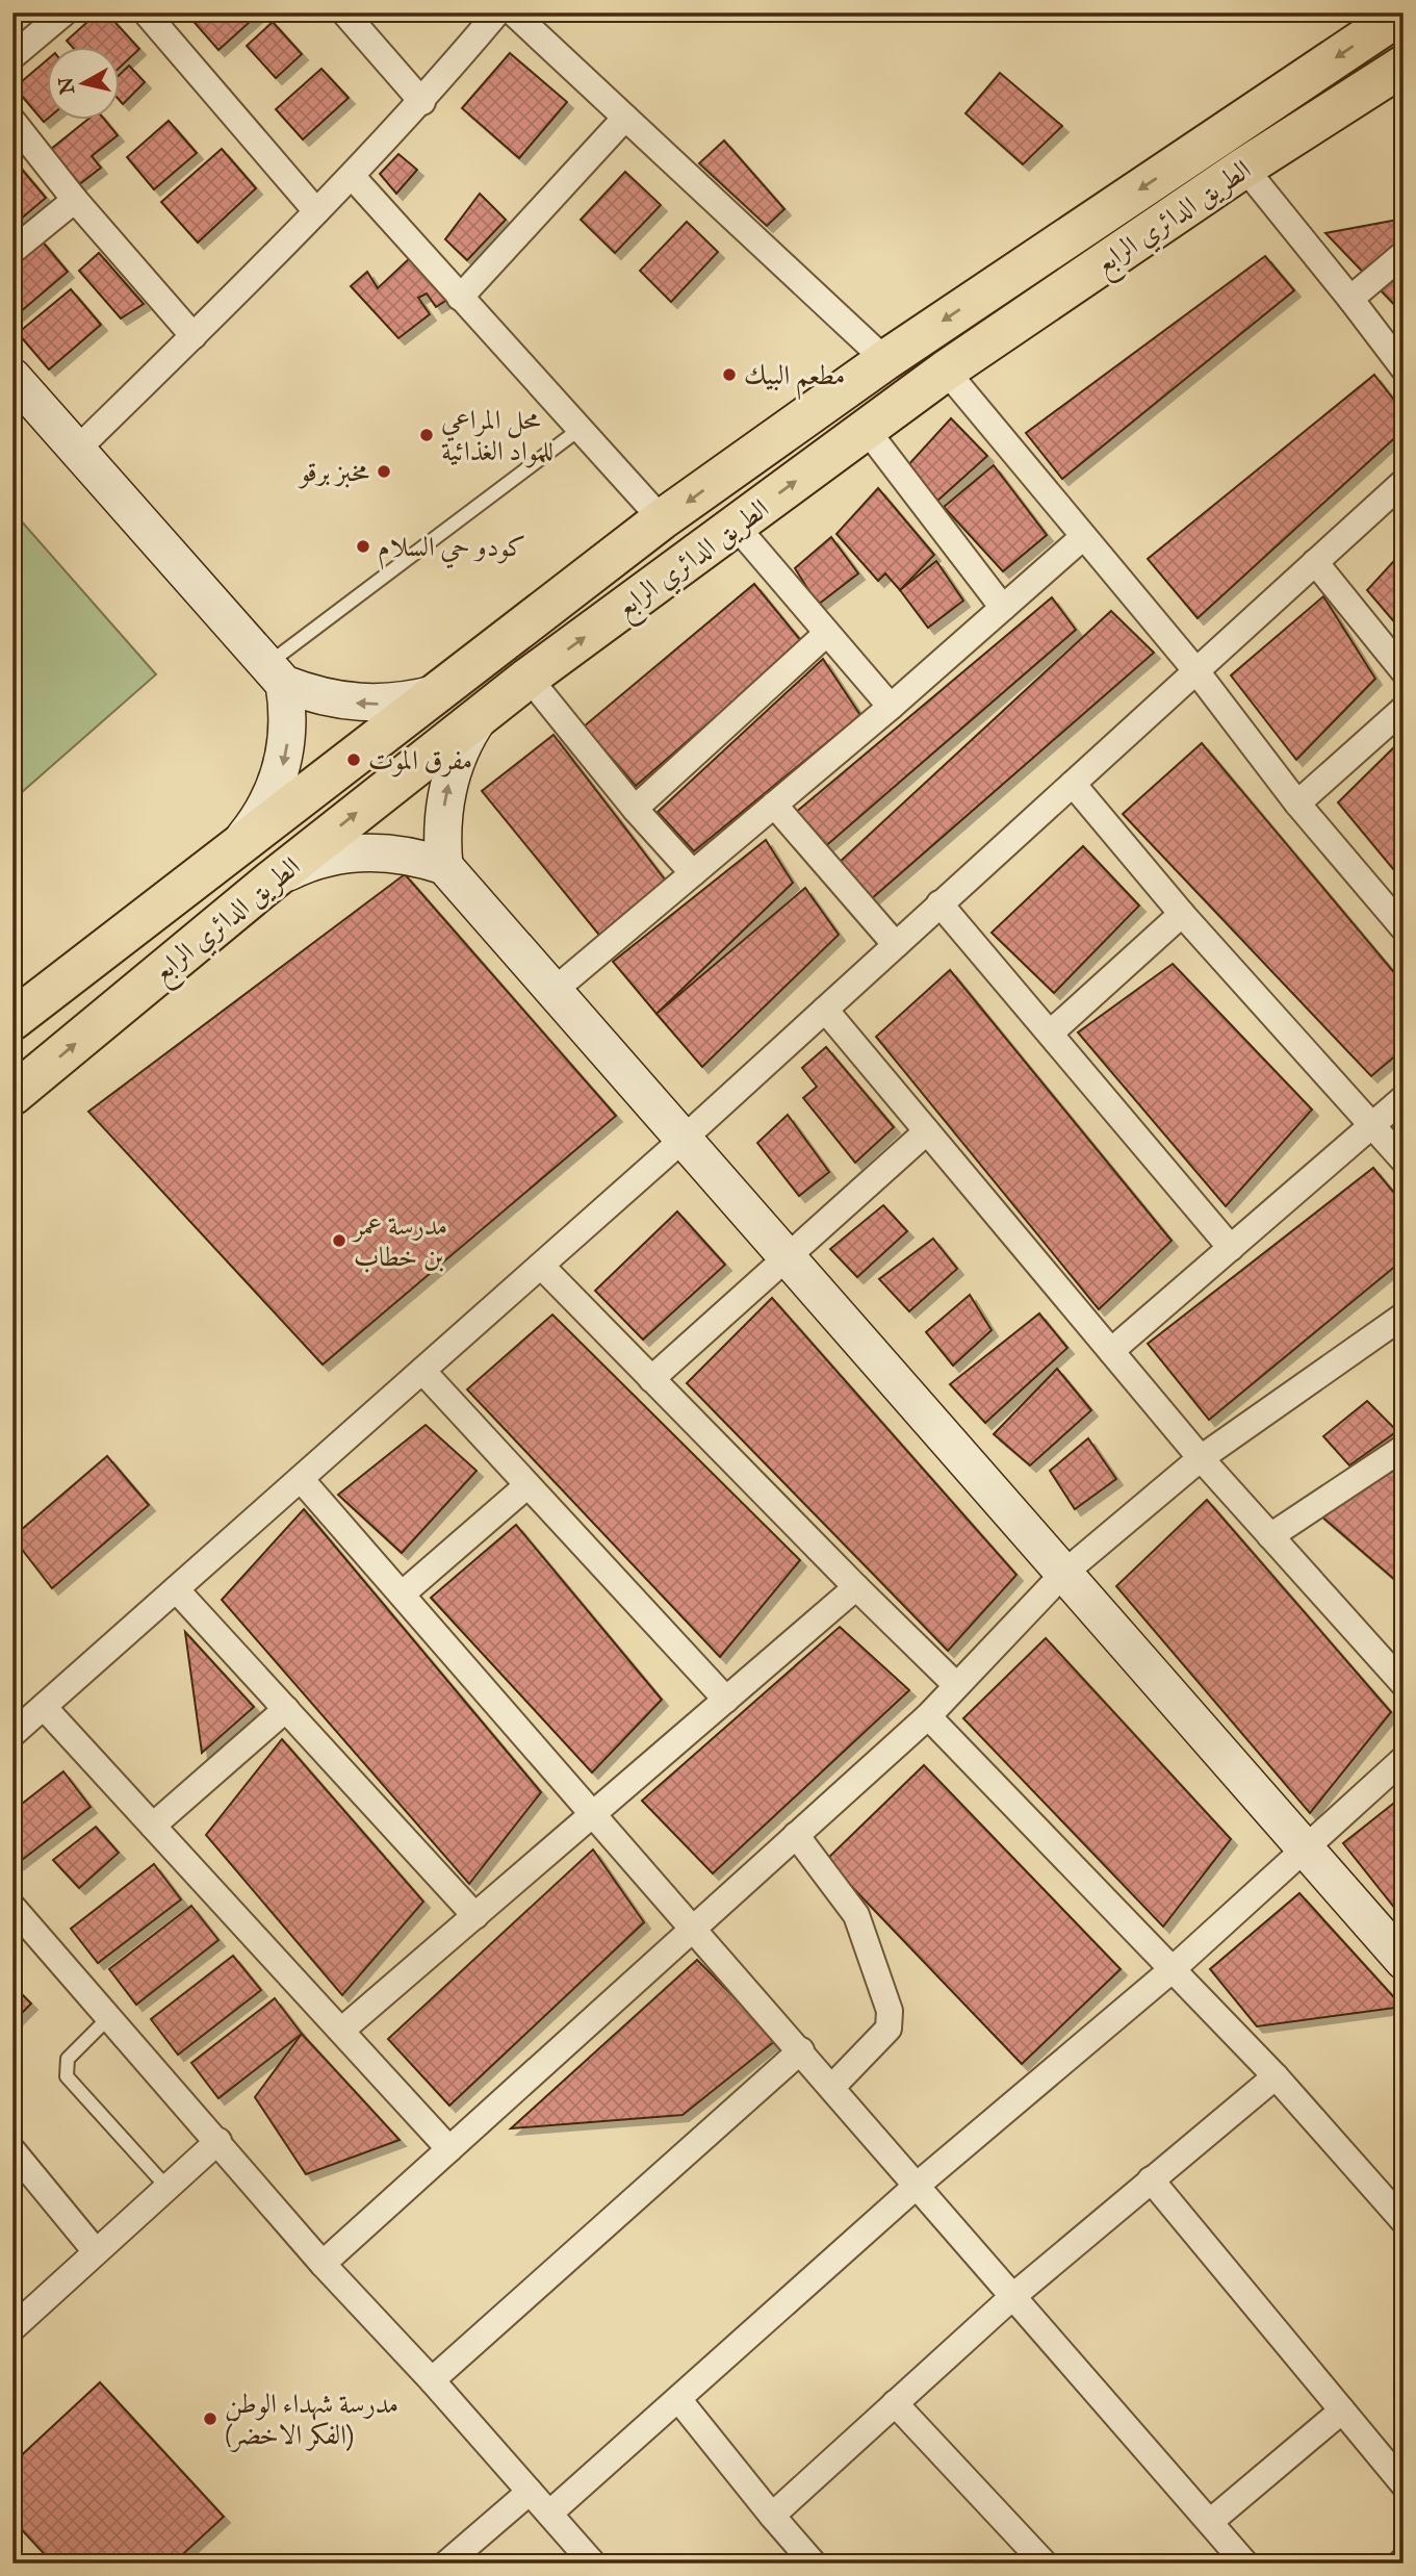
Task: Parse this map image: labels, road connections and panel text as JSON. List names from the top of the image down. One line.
{"streets":{"main road":["الطريق الدائري الرابع"]},"places":["مطعم البيك","محل المراعي للمواد الغذائية","مخبز برقو","كودو حي السلام","مفرق الموت","مدرسة عمر بن خطاب","مدرسة شهداء الوطن (الفكر الاخضر)"],"north":"left"}
